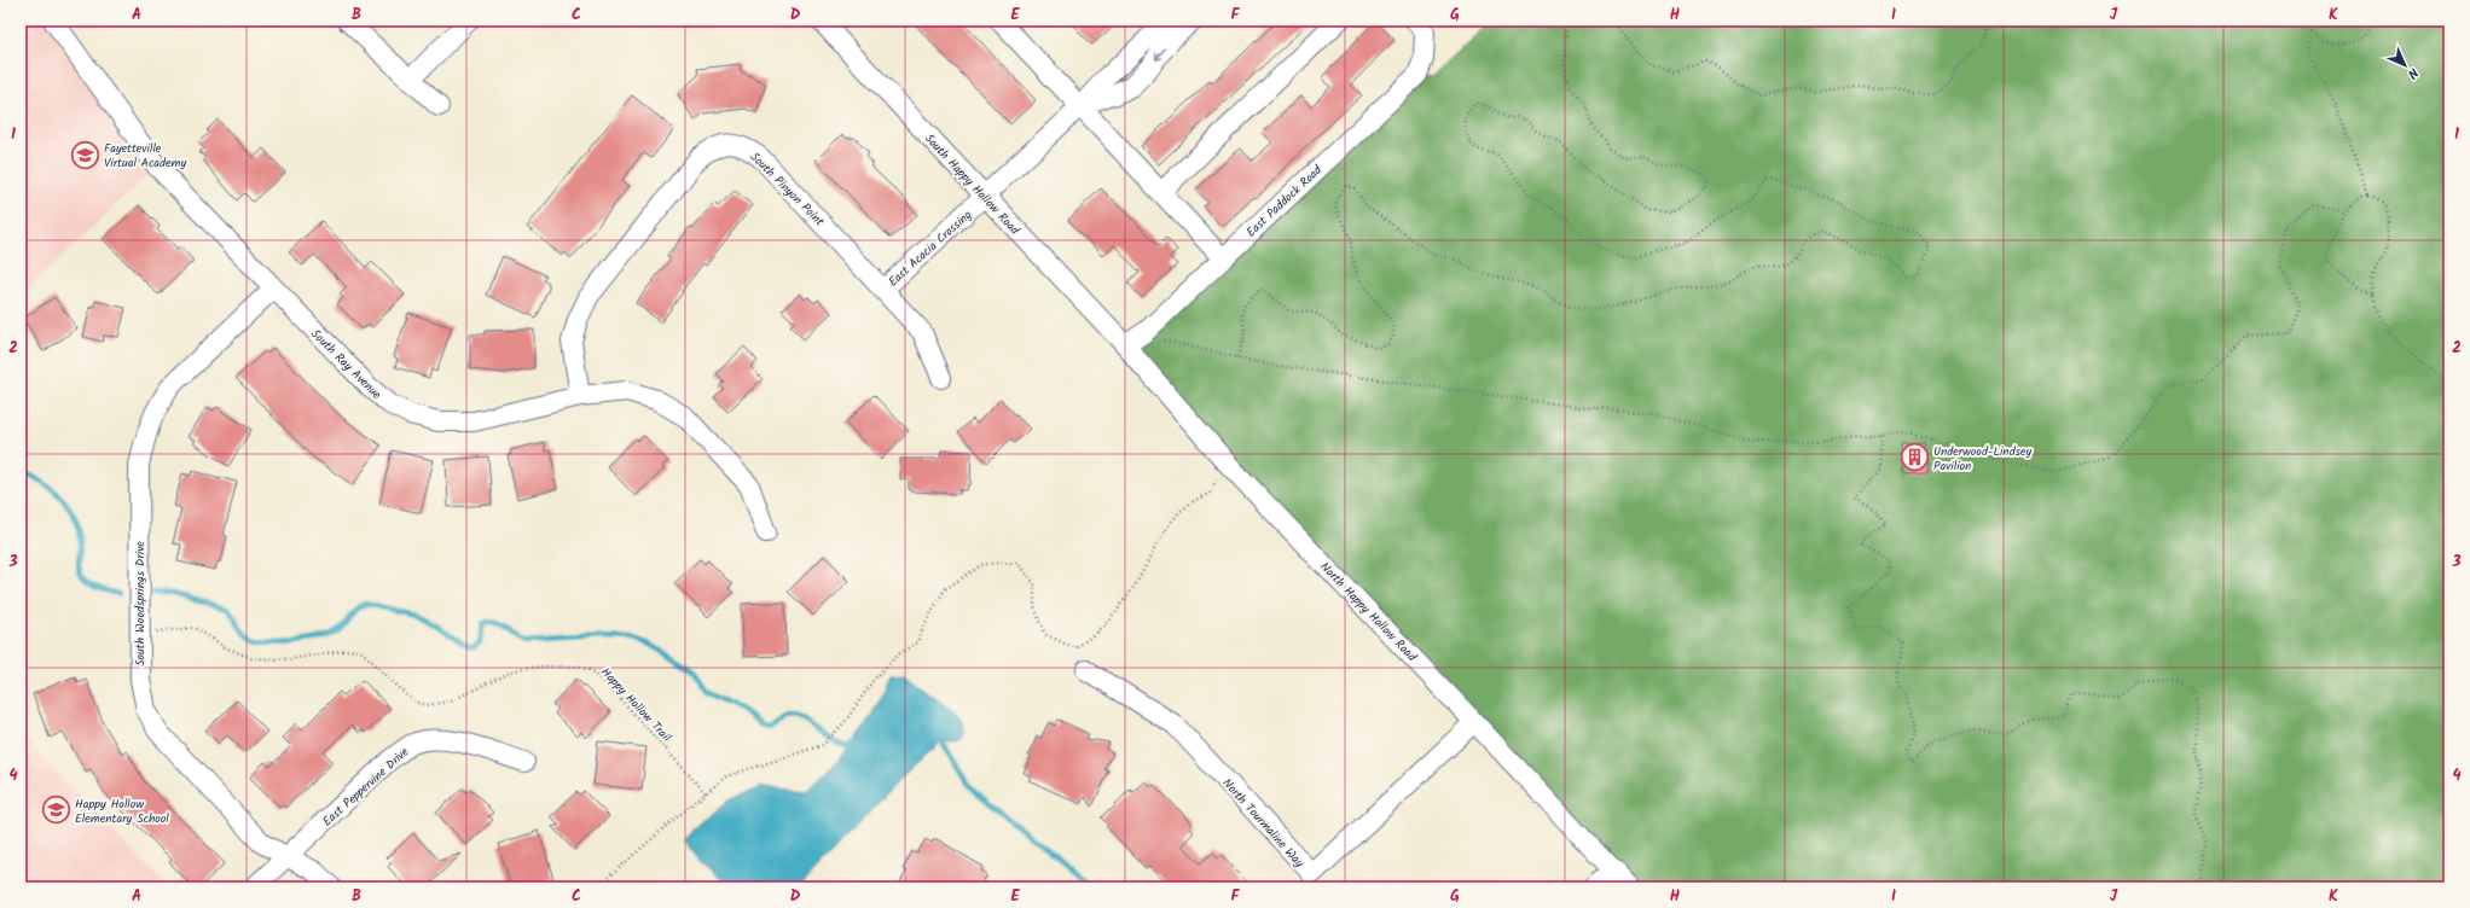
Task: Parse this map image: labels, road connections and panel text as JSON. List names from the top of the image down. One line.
{"streets":{"street":["South Happy Hollow Road","South Pinyon Point","East Paddock Road","East Acacia Crossing","South Ray Avenue","South Woodsprings Drive","North Happy Hollow Road","East Peppervine Drive","North Tourmaline Way"],"path":["Happy Hollow Trail"]},"crossings":[["South Happy Hollow Road","East Paddock Road"],["South Happy Hollow Road","East Acacia Crossing"],["South Happy Hollow Road","North Happy Hollow Road"],["South Pinyon Point","East Acacia Crossing"],["South Pinyon Point","South Ray Avenue"],["East Paddock Road","North Happy Hollow Road"],["South Ray Avenue","South Woodsprings Drive"],["South Woodsprings Drive","Happy Hollow Trail"],["South Woodsprings Drive","East Peppervine Drive"],["North Happy Hollow Road","North Tourmaline Way"]],"places":{"school or university":["Fayetteville Virtual Academy","Happy Hollow Elementary School"],"building":["Underwood-Lindsey Pavilion"]},"north":"bottom right","grid":{"columns":["A","B","C","D","E","F","G","H","I","J","K"],"rows":["1","2","3","4"]}}
